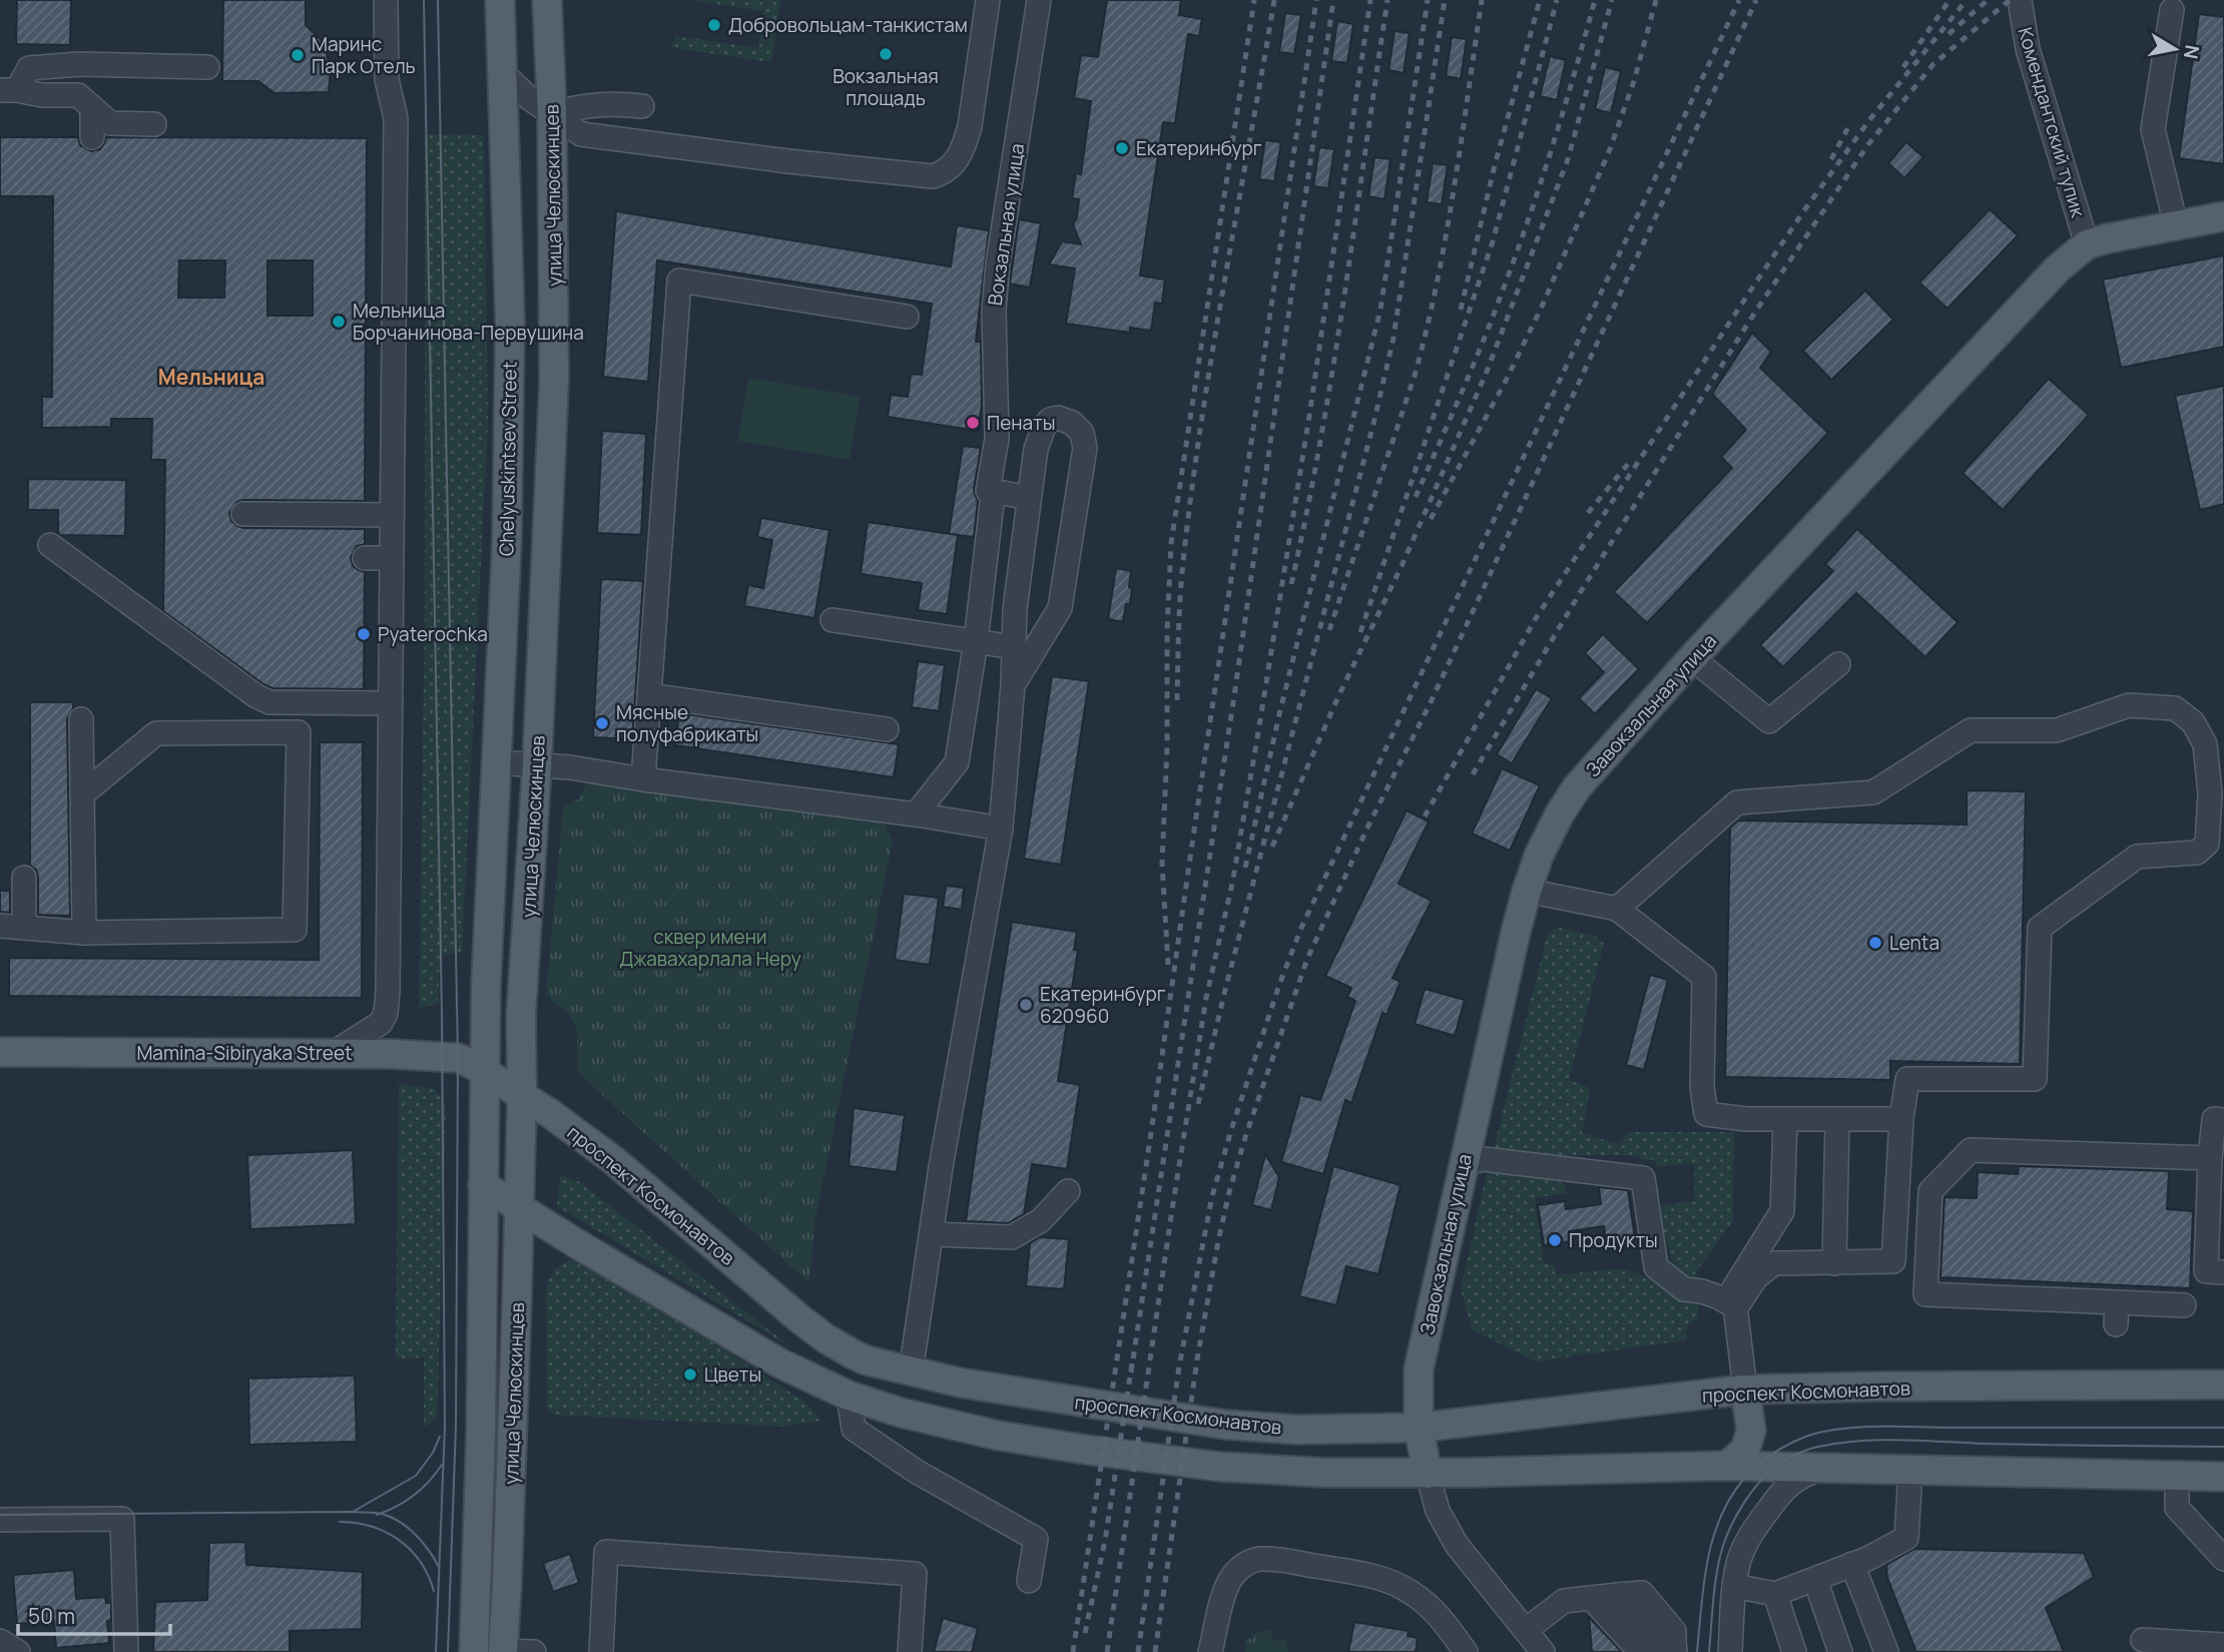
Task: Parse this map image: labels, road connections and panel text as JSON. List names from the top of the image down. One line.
{"streets":{"main road":["улица Челюскинцев","Chelyuskintsev Street","Завокзальная улица","Mamina-Sibiryaka Street","проспект Космонавтов"],"street":["Комендантский тупик","Вокзальная улица"]},"crossings":[["Комендантский тупик","Завокзальная улица"],["улица Челюскинцев","Chelyuskintsev Street"],["улица Челюскинцев","Mamina-Sibiryaka Street"],["улица Челюскинцев","проспект Космонавтов"],["Завокзальная улица","проспект Космонавтов"],["Mamina-Sibiryaka Street","проспект Космонавтов"]],"districts":["Мельница"],"parks":["сквер имени Джавахарлала Неру"],"places":["Добровольцам-танкистам","Вокзальная площадь","Маринс Парк Отель","Екатеринбург","Мельница Борчанинова-Первушина","Пенаты","Pyaterochka","Мясные полуфабрикаты","Lenta","Екатеринбург 620960","Продукты","Цветы"],"scale_bar":"50 m","north":"right"}
